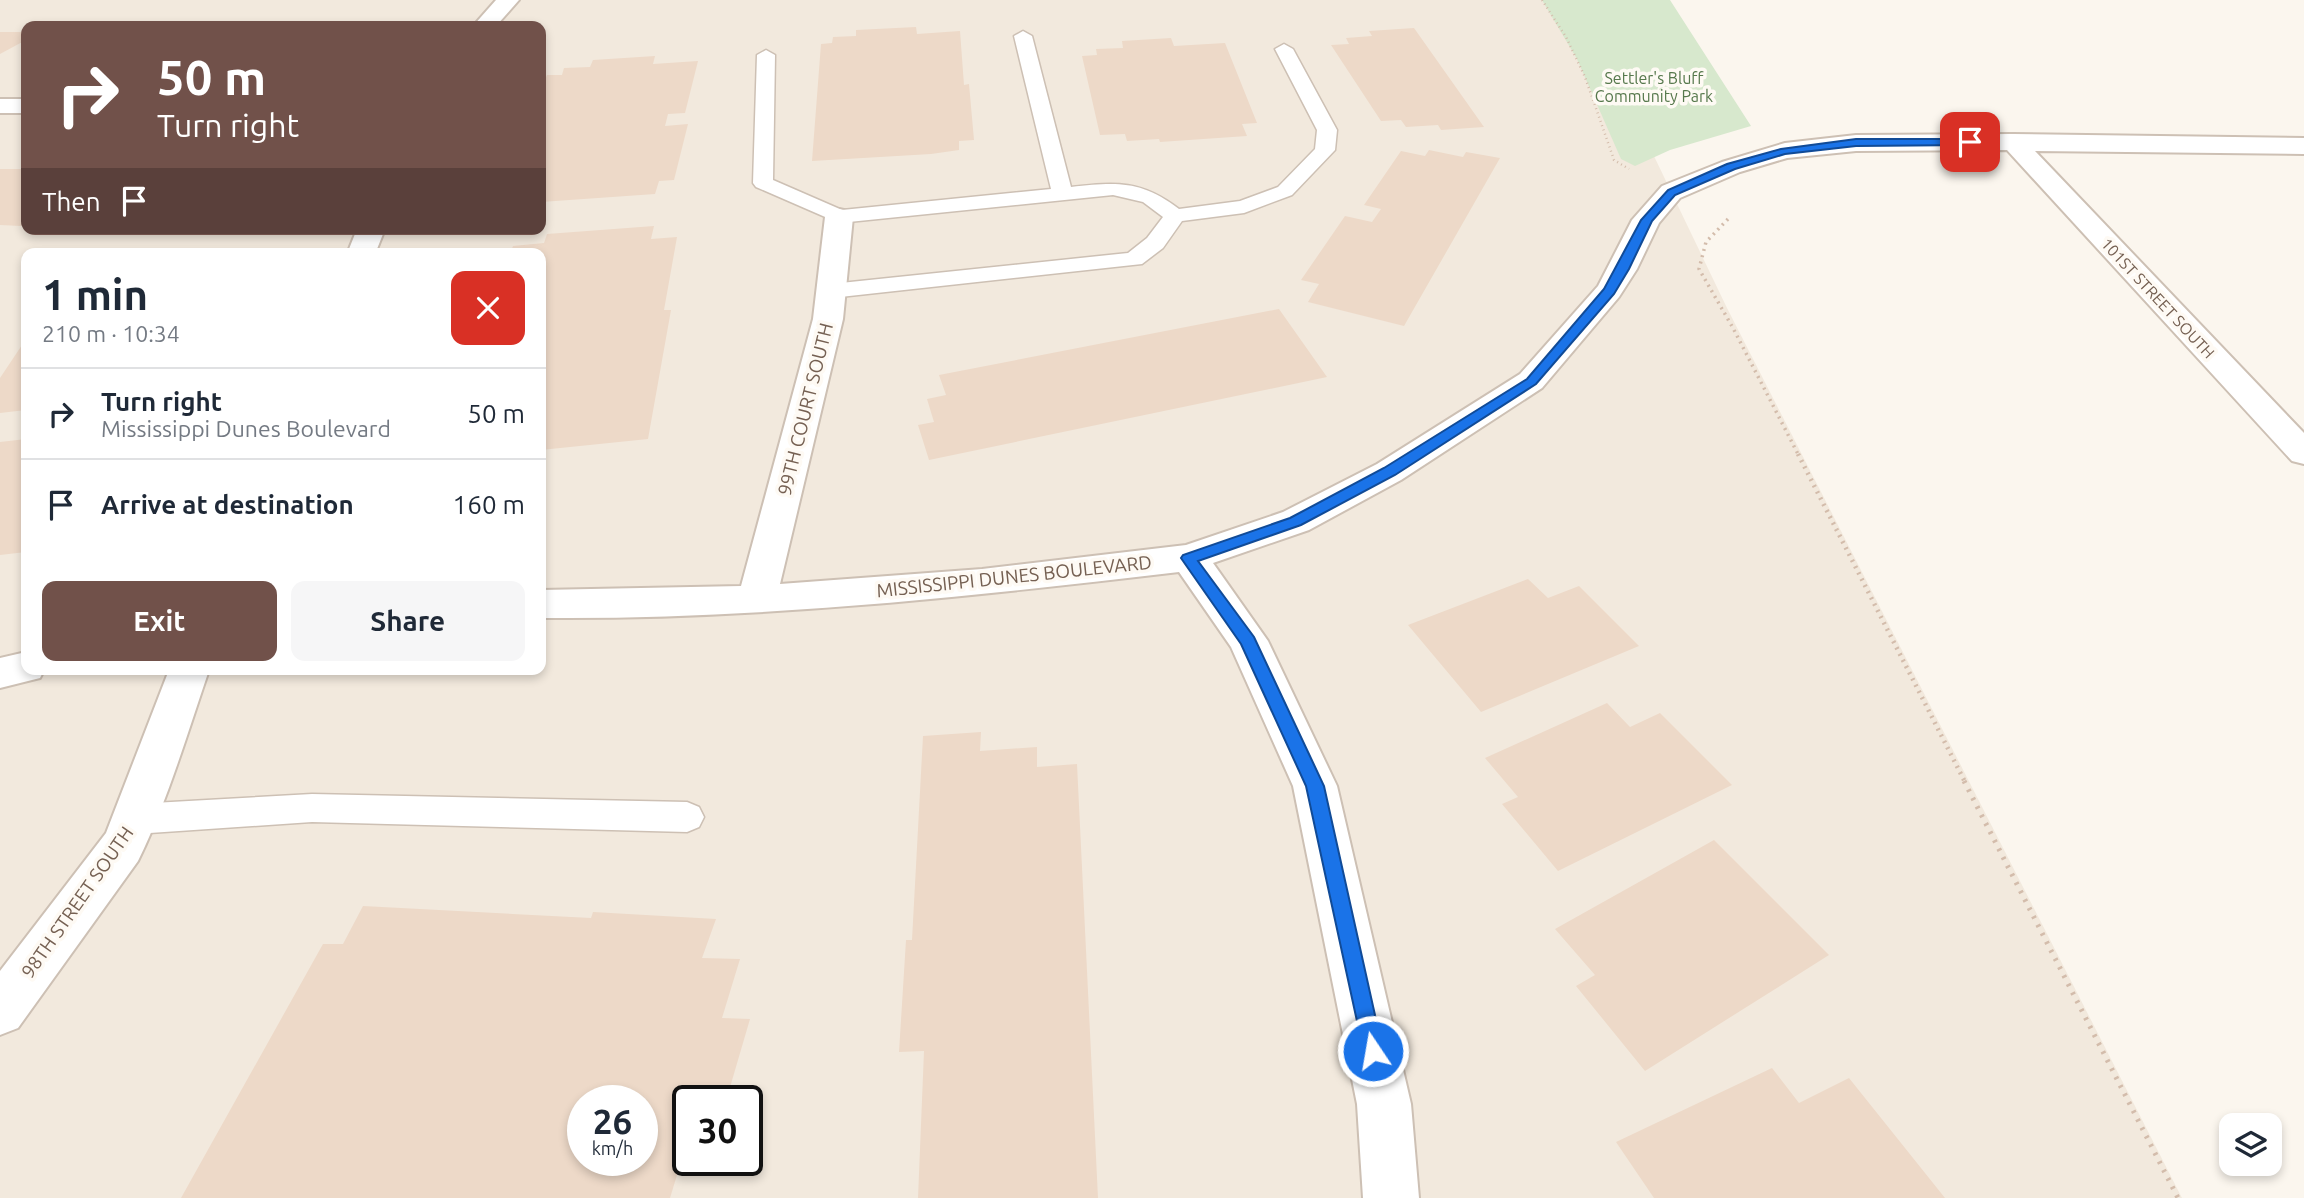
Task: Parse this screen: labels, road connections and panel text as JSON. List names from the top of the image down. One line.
{"streets":{"street":["101ST STREET SOUTH","99TH COURT SOUTH","MISSISSIPPI DUNES BOULEVARD","98TH STREET SOUTH"]},"crossings":[["101ST STREET SOUTH","MISSISSIPPI DUNES BOULEVARD"],["99TH COURT SOUTH","MISSISSIPPI DUNES BOULEVARD"]],"parks":["Settler's Bluff Community Park"],"page":{"turn":["50 m","Turn right"],"then":"Then","heading":["1 min","210 m · 10:34"],"list":[{"name":"Turn right","note":"Mississippi Dunes Boulevard","value":"50 m"},{"name":"Arrive at destination","value":"160 m"}],"buttons":["Exit","Share"],"speed":"26 km/h","limit":"30"}}
